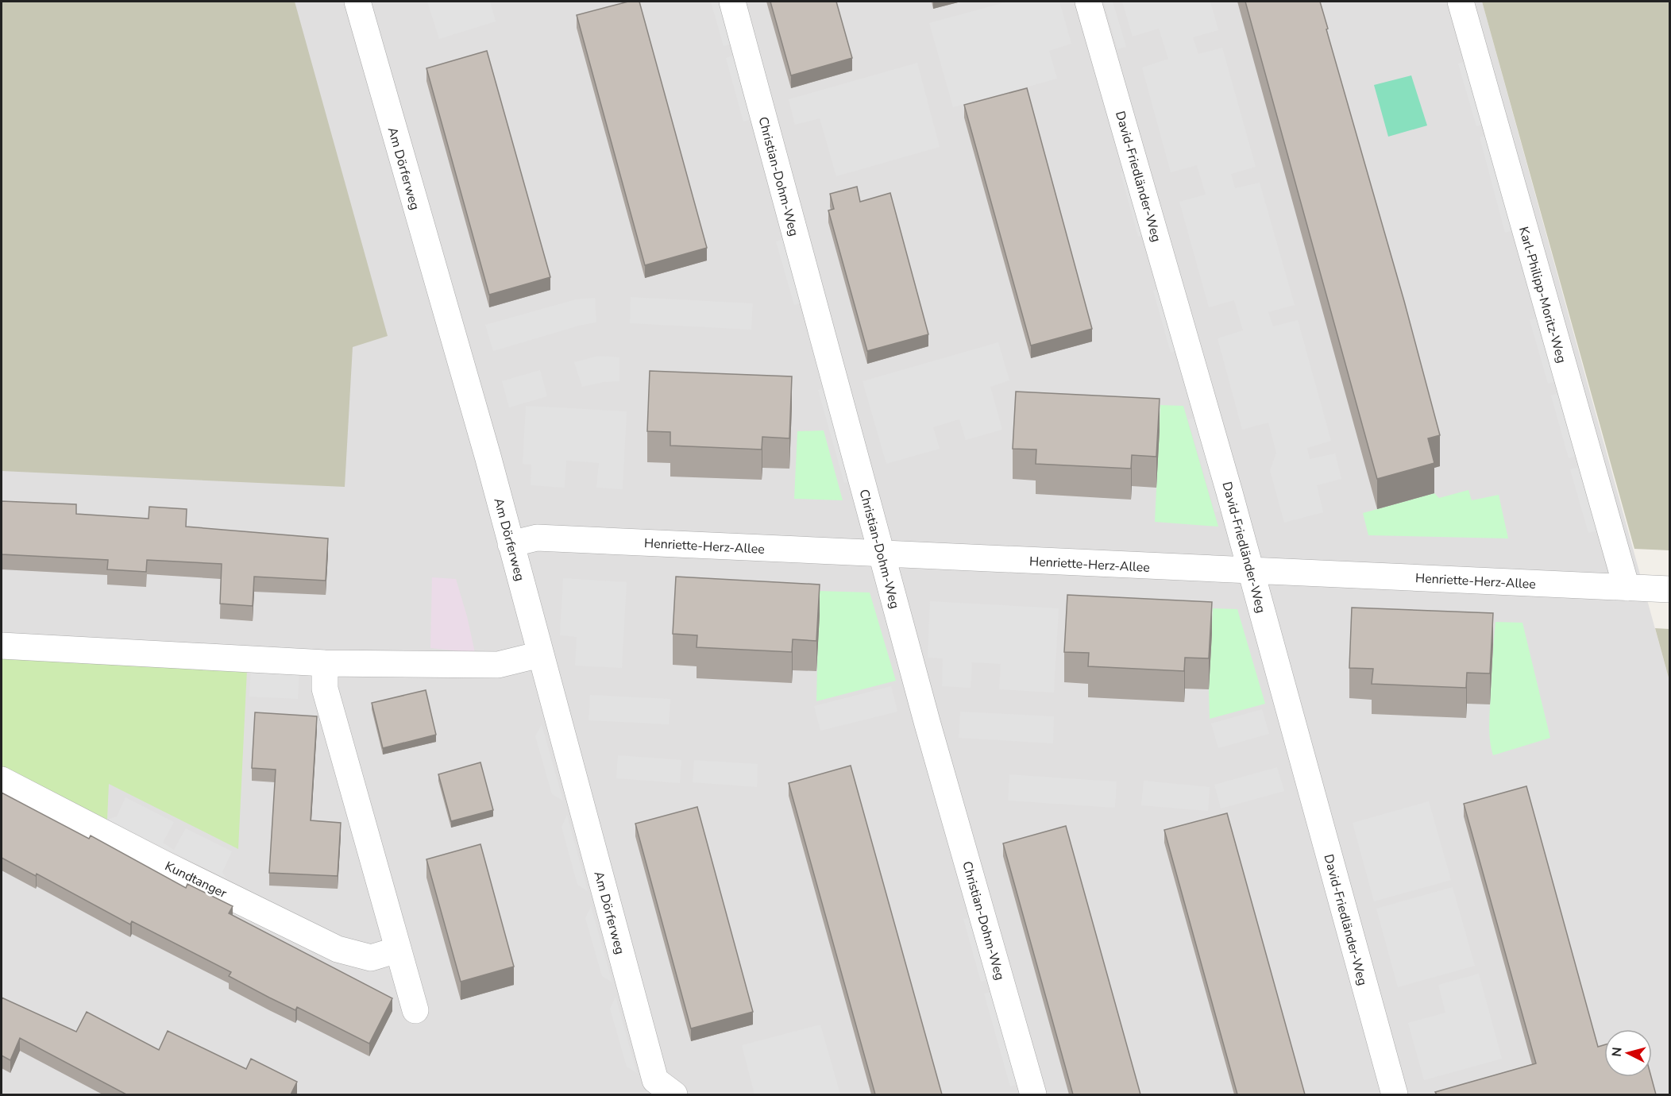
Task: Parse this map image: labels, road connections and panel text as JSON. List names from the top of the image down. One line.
{"streets":{"street":["Am Dörferweg","Christian-Dohm-Weg","David-Friedländer-Weg","Karl-Philipp-Moritz-Weg","Henriette-Herz-Allee","Kundtanger"]},"crossings":[["Am Dörferweg","Henriette-Herz-Allee"],["Christian-Dohm-Weg","Henriette-Herz-Allee"],["David-Friedländer-Weg","Henriette-Herz-Allee"],["Karl-Philipp-Moritz-Weg","Henriette-Herz-Allee"]],"north":"left"}
